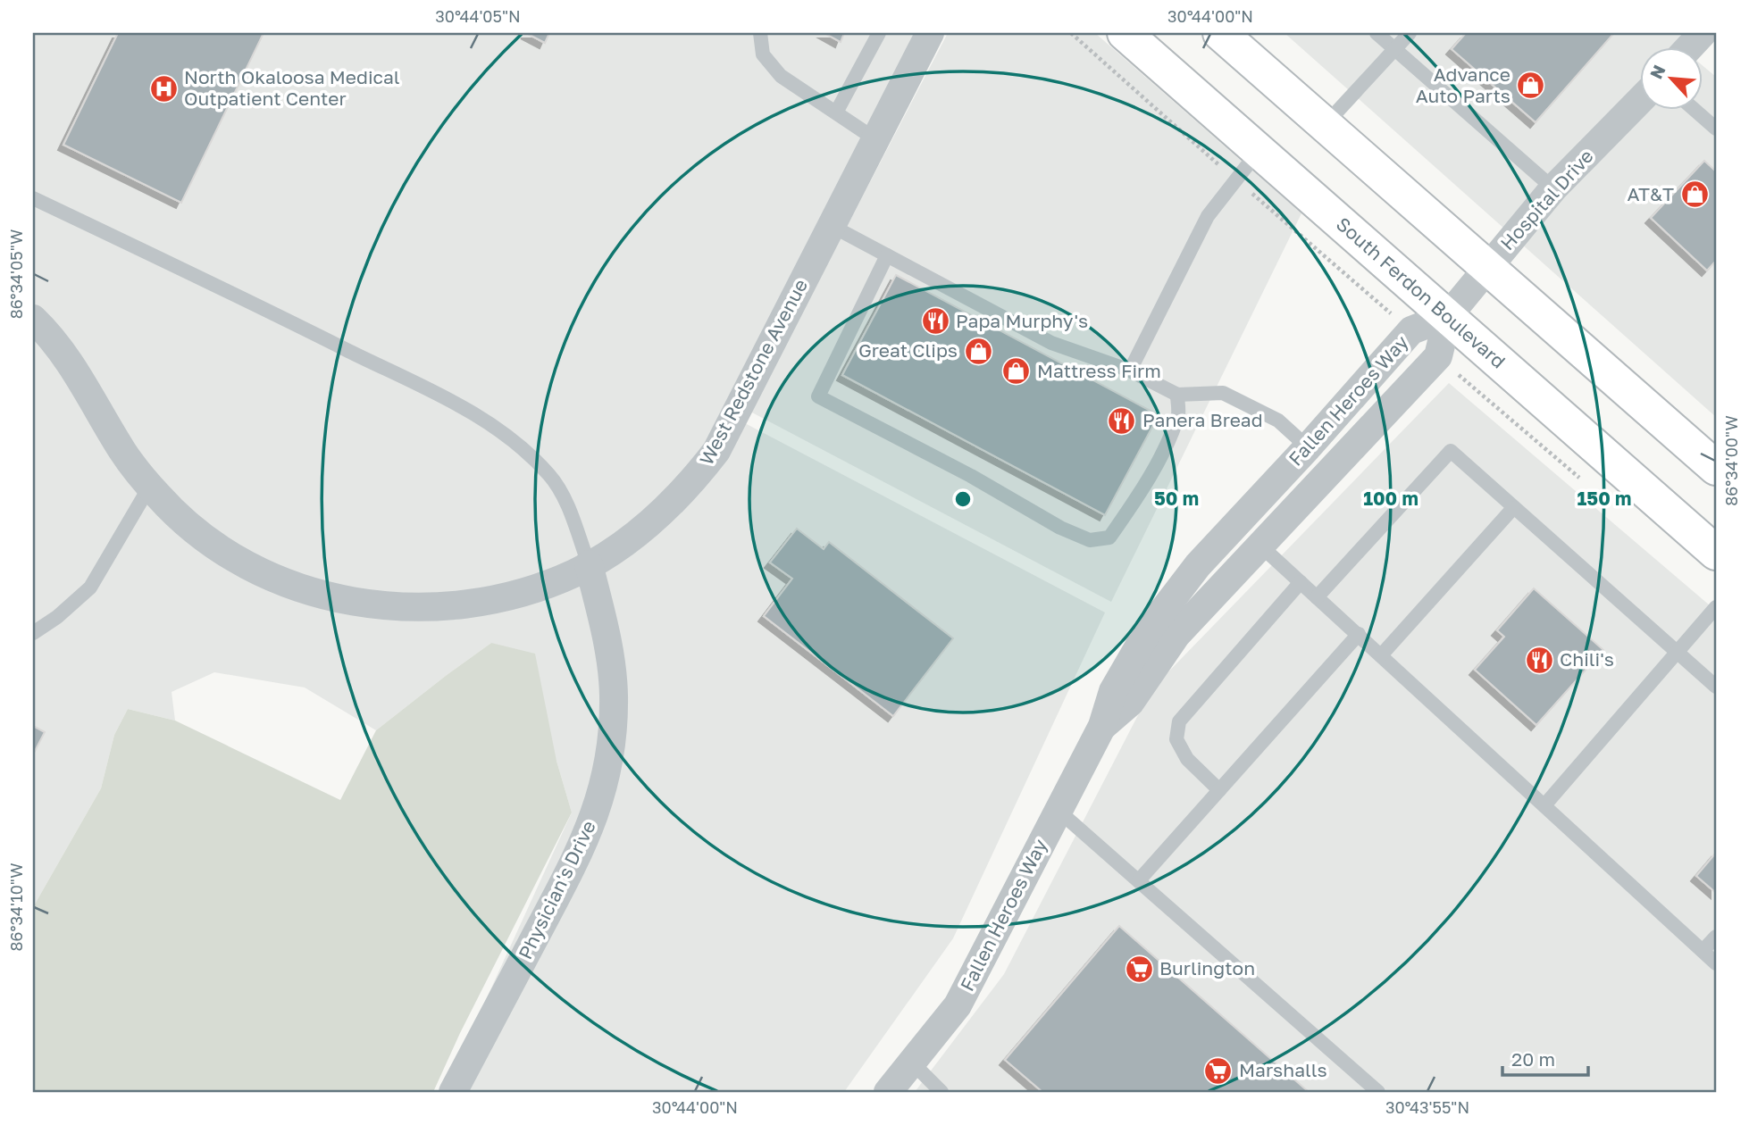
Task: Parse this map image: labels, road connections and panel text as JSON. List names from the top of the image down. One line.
{"streets":{"main road":["South Ferdon Boulevard"],"street":["Hospital Drive","West Redstone Avenue","Fallen Heroes Way","Physician's Drive"]},"crossings":[["Hospital Drive","South Ferdon Boulevard"],["Hospital Drive","Fallen Heroes Way"],["South Ferdon Boulevard","Fallen Heroes Way"],["West Redstone Avenue","Physician's Drive"]],"places":{"shop":["Advance Auto Parts","AT&T","Great Clips","Mattress Firm"],"hospital":["North Okaloosa Medical Outpatient Center"],"restaurant":["Papa Murphy's","Panera Bread","Chili's"],"supermarket":["Burlington","Marshalls"]},"scale_bar":"20 m","north":"top left","coordinates":["30°44'05\"N","30°44'00\"N","86°34'05\"W","86°34'00\"W","86°34'10\"W","30°43'55\"N"],"rings":["50 m","100 m","150 m"]}
